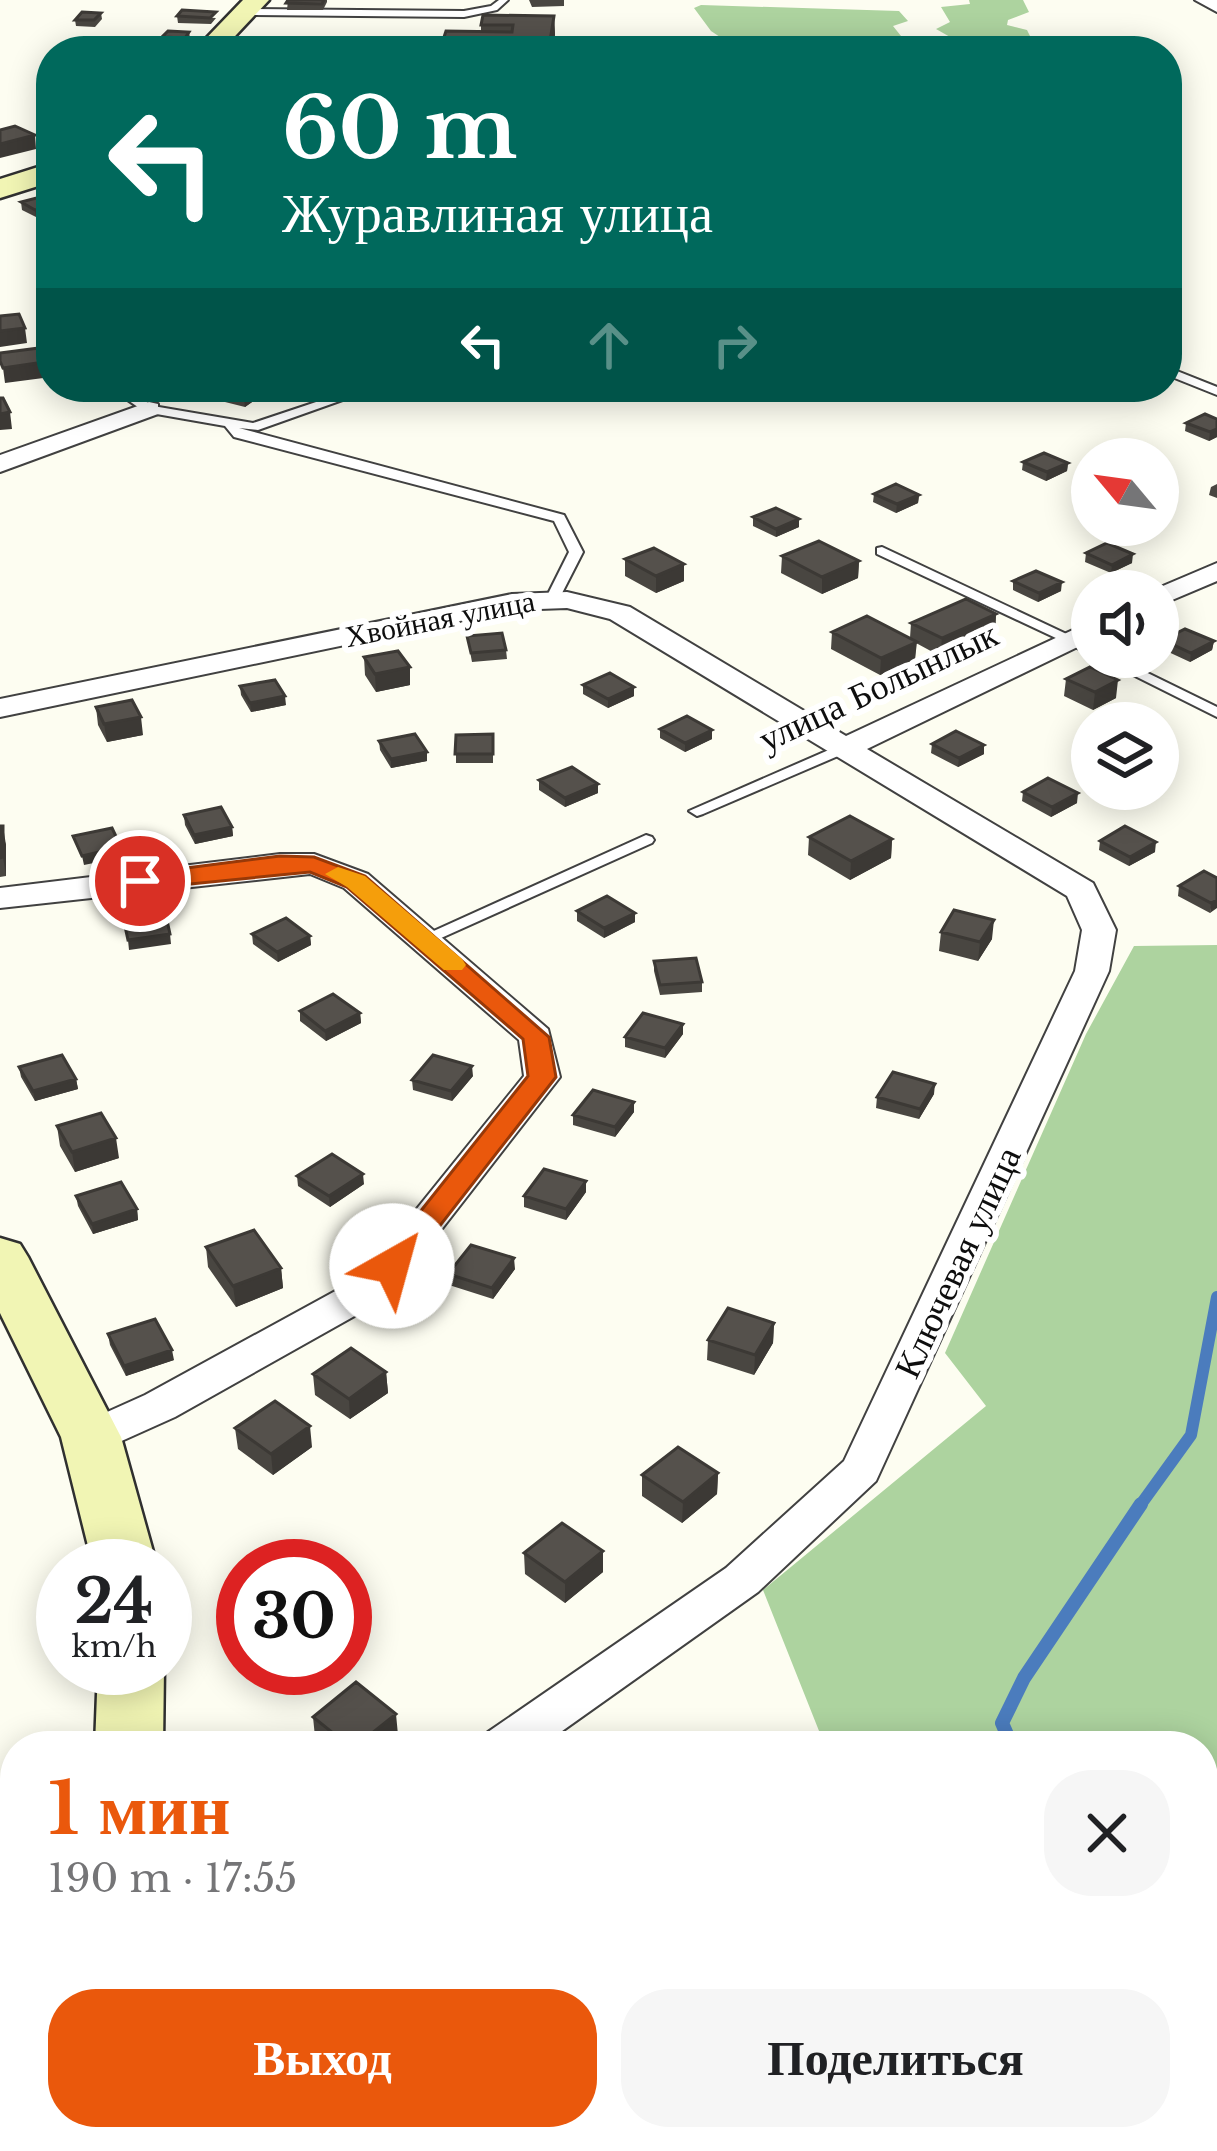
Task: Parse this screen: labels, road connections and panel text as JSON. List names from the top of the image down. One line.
{"streets":{"street":["Хвойная улица","улица Болынлык","Ключевая улица"]},"crossings":[["Хвойная улица","улица Болынлык"],["Хвойная улица","Ключевая улица"],["улица Болынлык","Ключевая улица"]],"north":"top left","page":{"turn":["60 m","Журавлиная улица"],"speed":"24 km/h","limit":"30","heading":["1 мин","190 m · 17:55"],"buttons":["Выход","Поделиться"]}}
